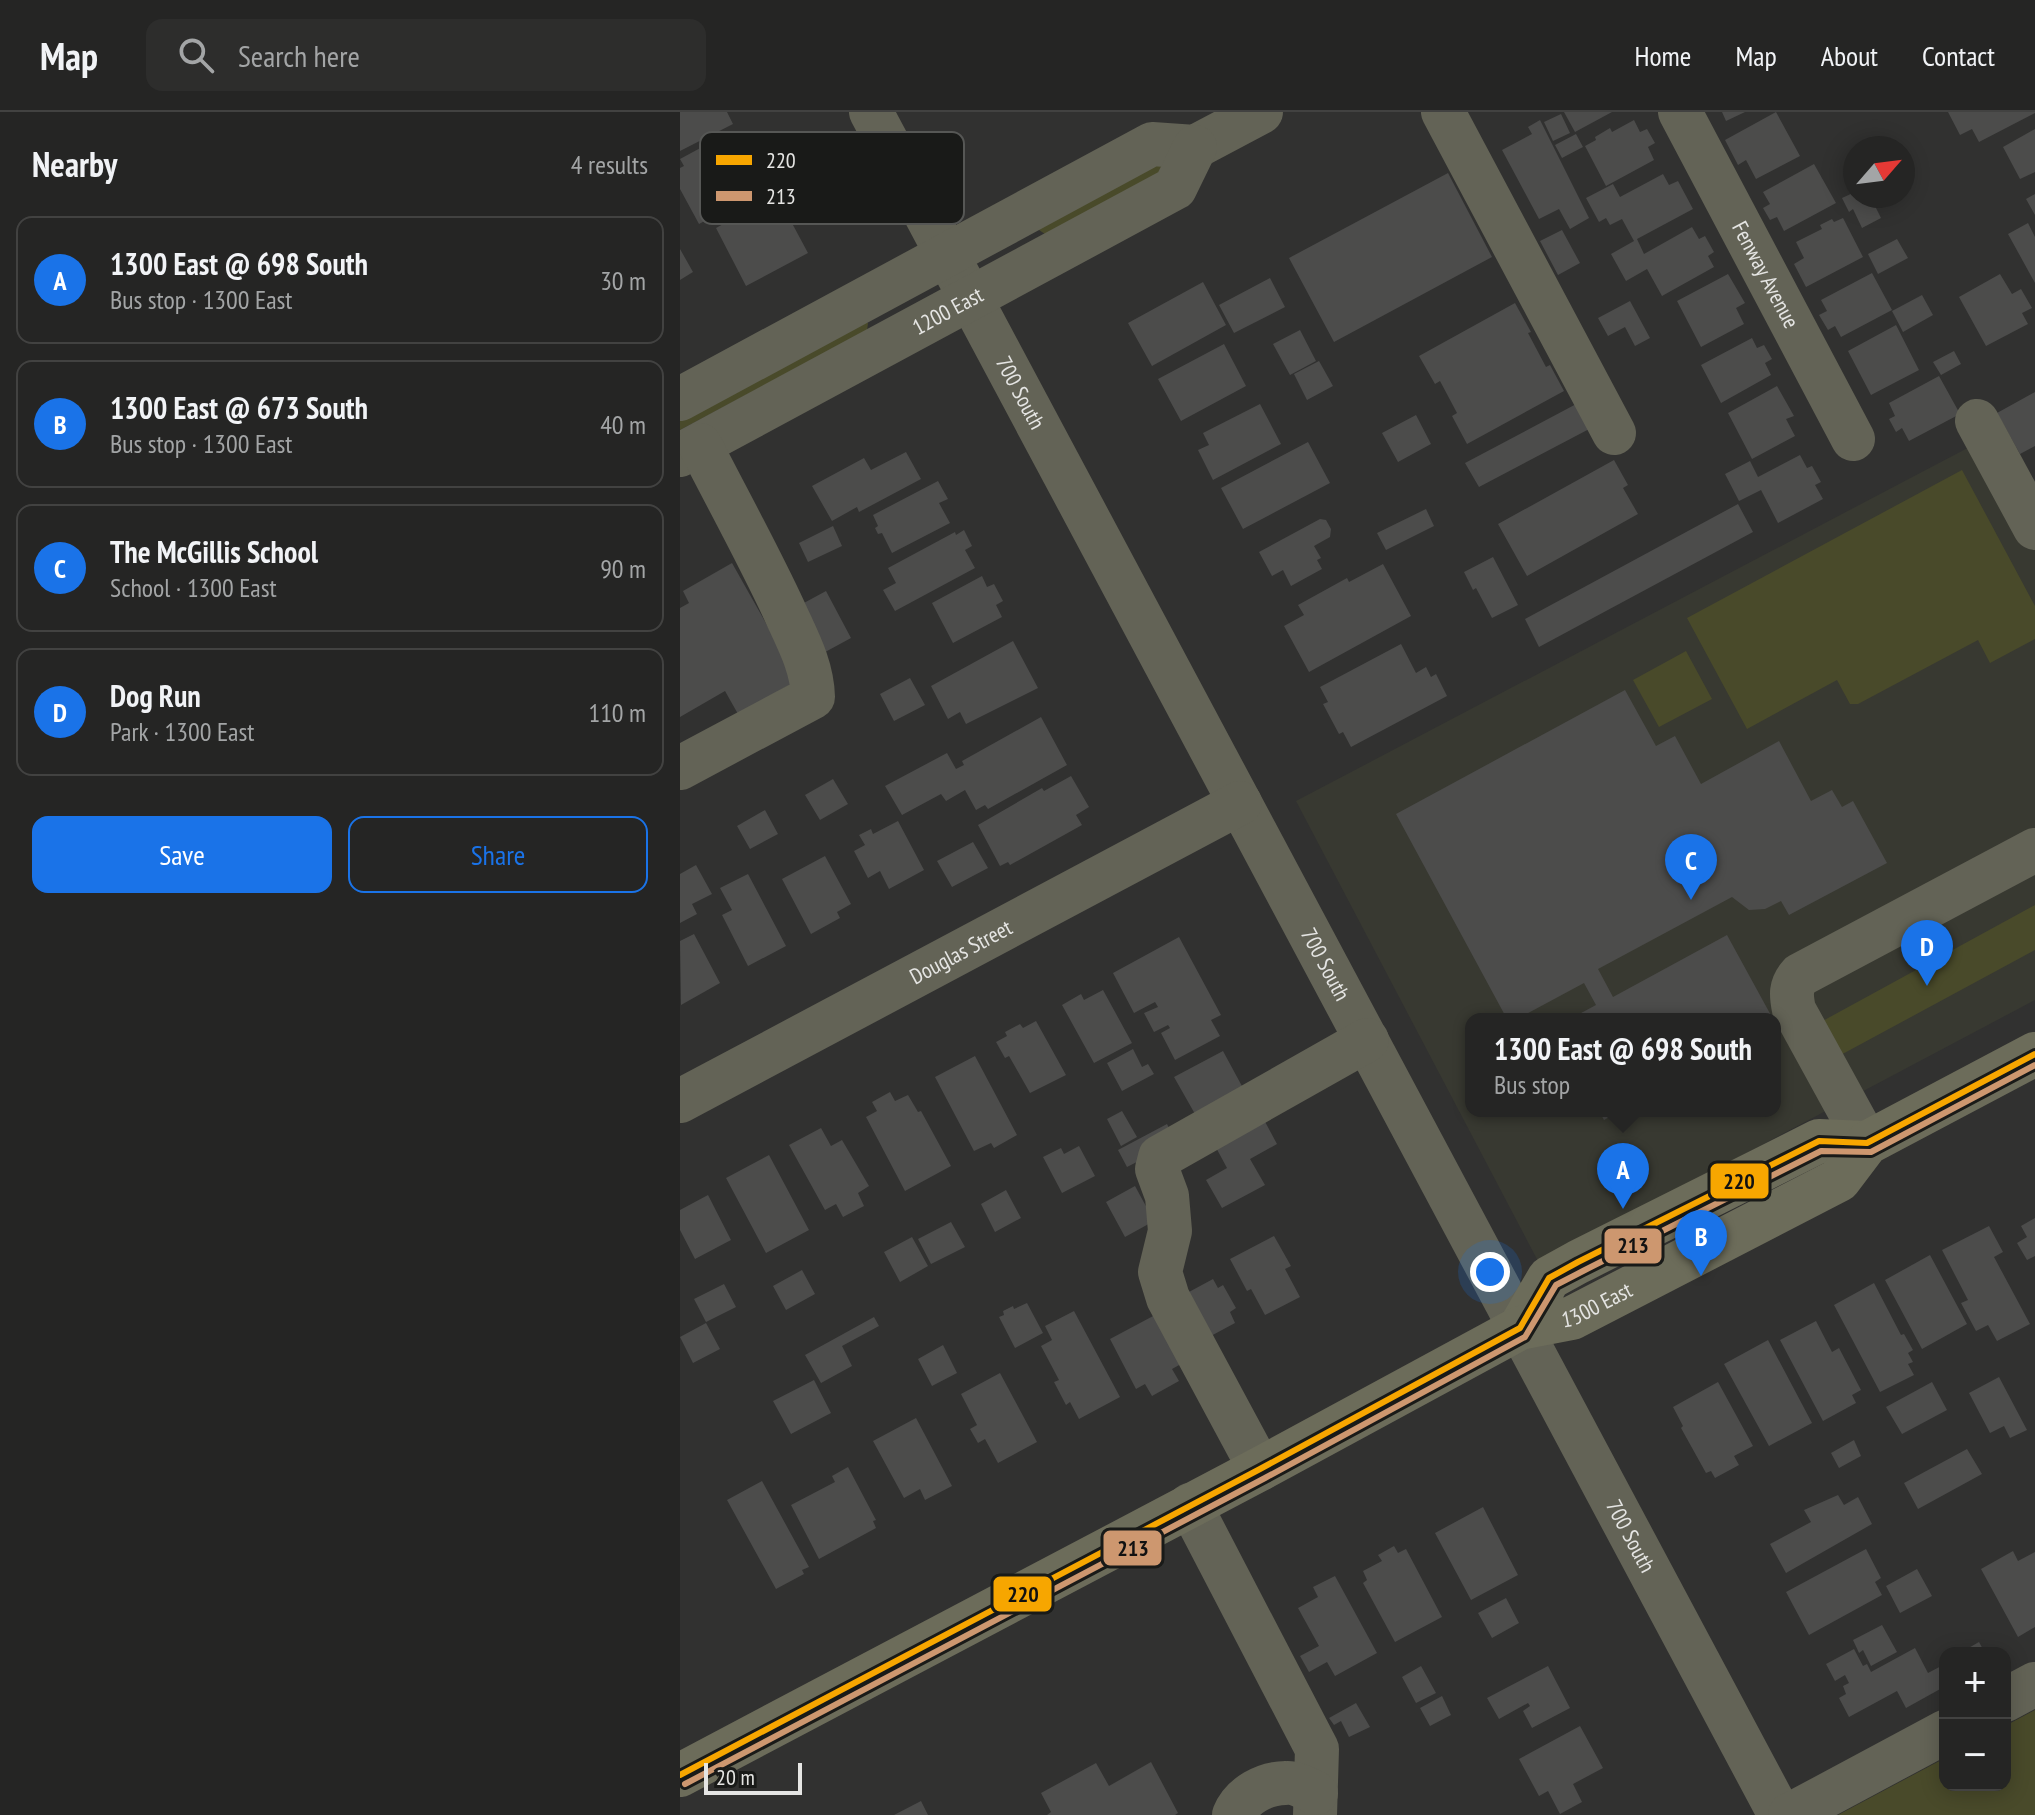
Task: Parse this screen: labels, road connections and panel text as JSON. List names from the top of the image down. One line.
{"streets":{"main road":["1300 East"],"street":["Fenway Avenue","1200 East","700 South","Douglas Street"]},"crossings":[["1200 East","700 South"],["700 South","Douglas Street"],["700 South","1300 East"]],"lines":["transit line 220","transit line 213"],"legend":["220","213"],"scale_bar":"20 m","north":"top right","page":{"header":"Map","search":"Search here","nav":["Home","Map","About","Contact"],"heading":["Nearby","4 results"],"list":[{"mark":"A","name":"1300 East @ 698 South","note":"Bus stop · 1300 East","value":"30 m"},{"mark":"B","name":"1300 East @ 673 South","note":"Bus stop · 1300 East","value":"40 m"},{"mark":"C","name":"The McGillis School","note":"School · 1300 East","value":"90 m"},{"mark":"D","name":"Dog Run","note":"Park · 1300 East","value":"110 m"}],"buttons":["Save","Share"],"pins":["C","D","A","B"],"popup":["1300 East @ 698 South","Bus stop"],"map_buttons":["+","−"],"scale":"20 m"}}
